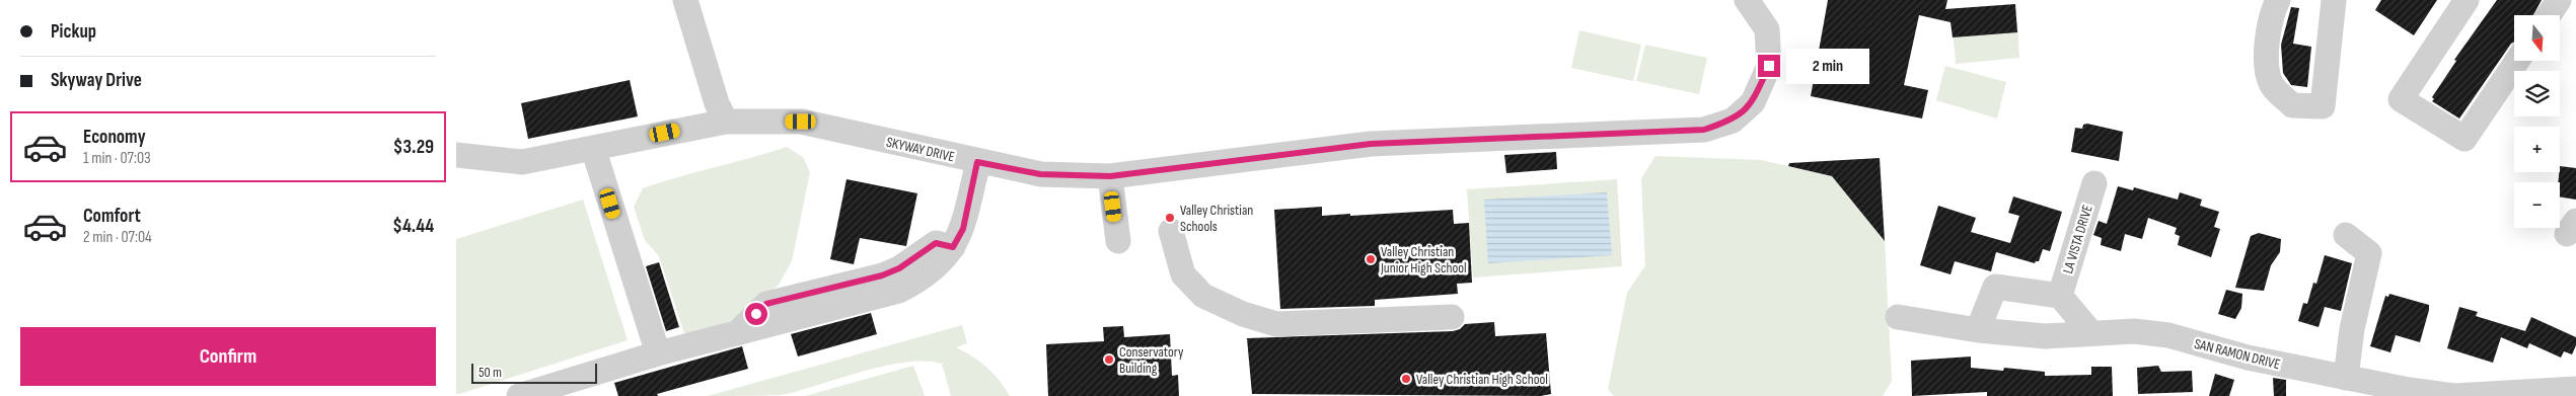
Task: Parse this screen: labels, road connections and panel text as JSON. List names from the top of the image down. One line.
{"streets":{"street":["SKYWAY DRIVE","LA VISTA DRIVE","SAN RAMON DRIVE"]},"places":["Valley Christian Schools","Valley Christian Junior High School","Conservatory Building","Valley Christian High School"],"scale_bar":"50 m","north":"bottom","page":{"banner":["Pickup","Skyway Drive"],"map_buttons":["+","−"],"bubble":"2 min","list":[{"name":"Economy","note":"1 min · 07:03","value":"$3.29"},{"name":"Comfort","note":"2 min · 07:04","value":"$4.44"}],"buttons":"Confirm","scale":"50 m"}}
